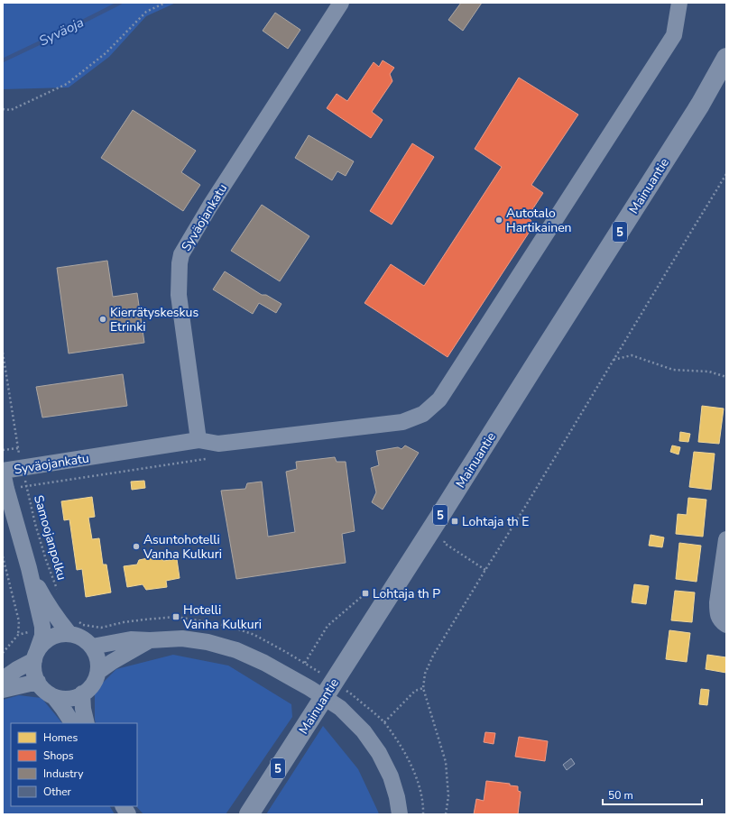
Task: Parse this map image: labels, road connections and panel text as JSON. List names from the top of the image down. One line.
{"streets":{"highway":["Mainuantie","5"],"street":["Syväojankatu"],"path":["Samoojanpolku"]},"crossings":[["Syväojankatu","Samoojanpolku"]],"water":["Syväoja"],"places":{"other":["Autotalo Hartikainen","Kierrätyskeskus Etrinki","Asuntohotelli Vanha Kulkuri"],"transit":["Lohtaja th E","Lohtaja th P","Hotelli Vanha Kulkuri"]},"legend":["Homes","Shops","Industry","Other"],"scale_bar":"50 m"}
